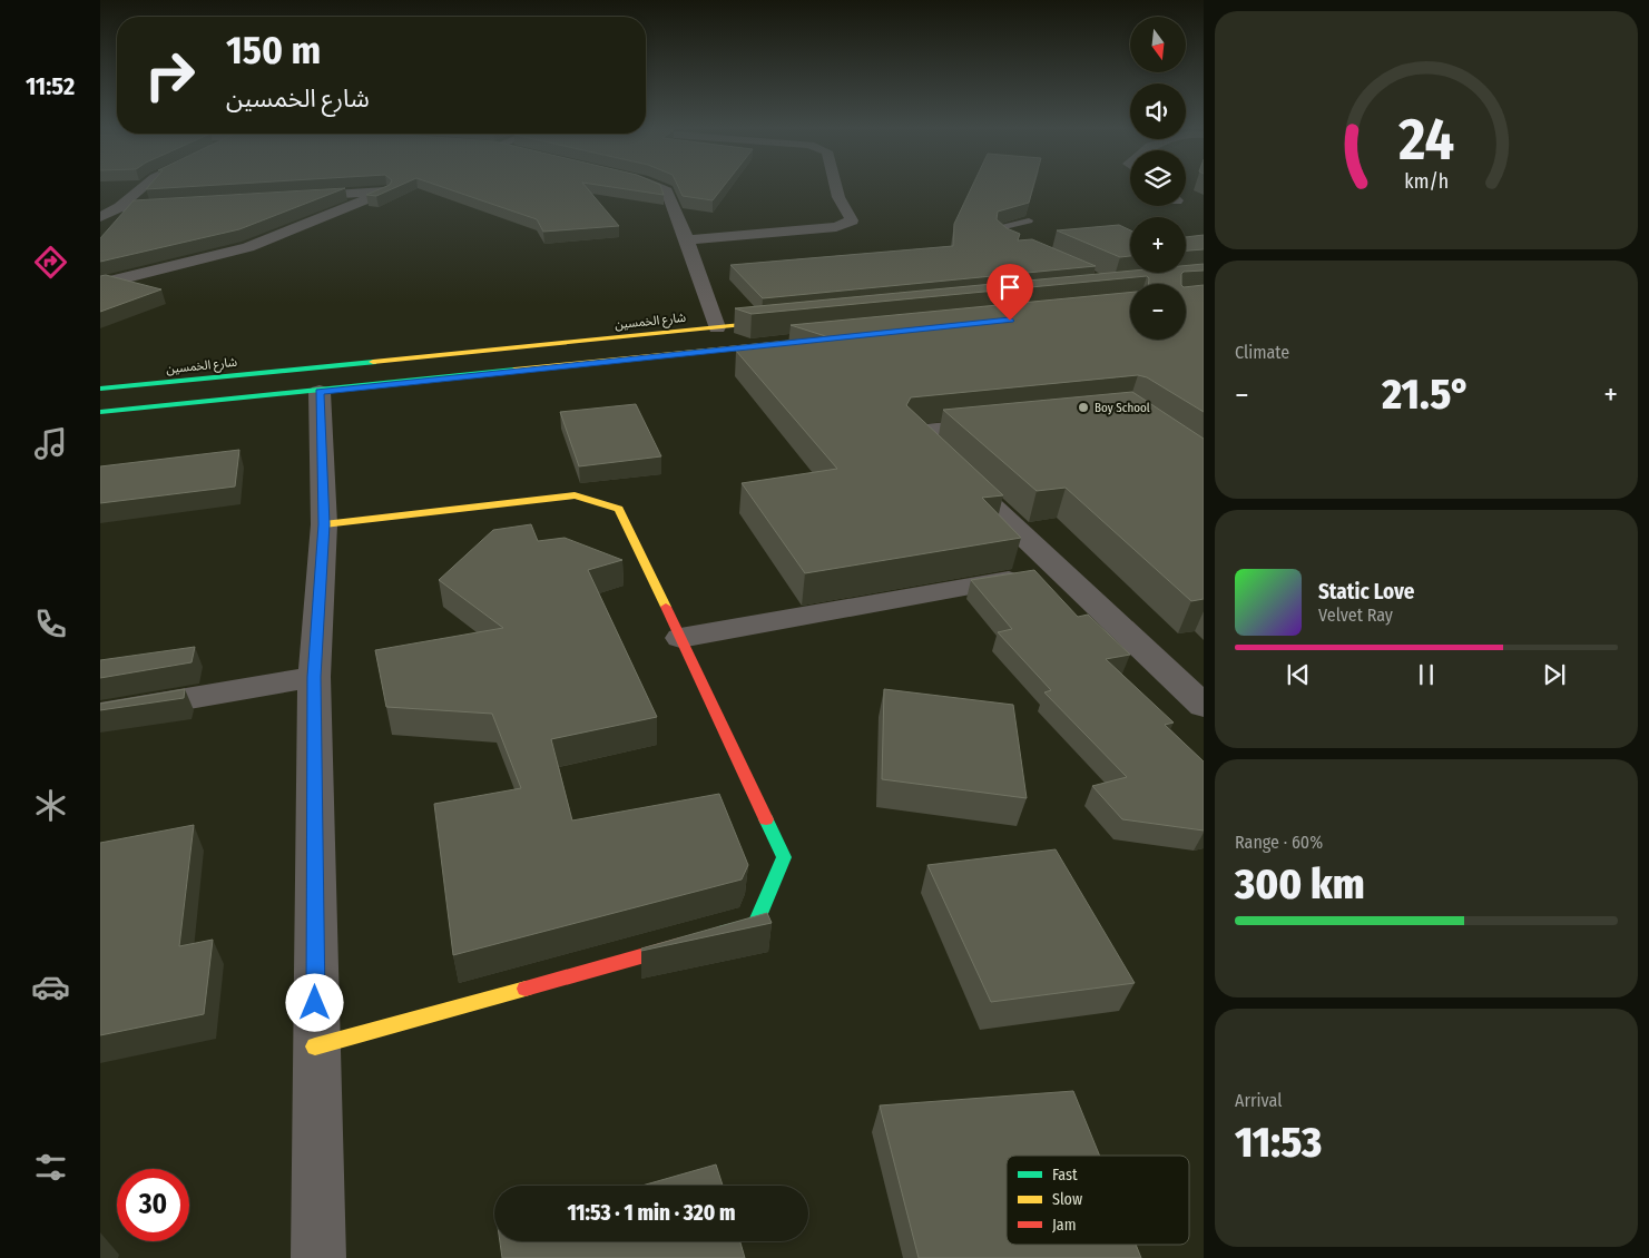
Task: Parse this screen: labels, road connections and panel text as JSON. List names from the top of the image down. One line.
{"streets":{"main road":["شارع الخمسين"]},"places":["Boy School"],"legend":["Fast","Slow","Jam"],"north":"bottom","page":{"tabs":"11:52","map_buttons":["+","−"],"turn":["150 m","شارع الخمسين"],"tile":["Climate",["Range · 60%","300 km"],["Arrival","11:53"]],"heat":["−","21.5°","+"],"song":["Static Love","Velvet Ray"],"limit":"30","trip":"11:53 · 1 min · 320 m","gauge":["24","km/h"]}}
